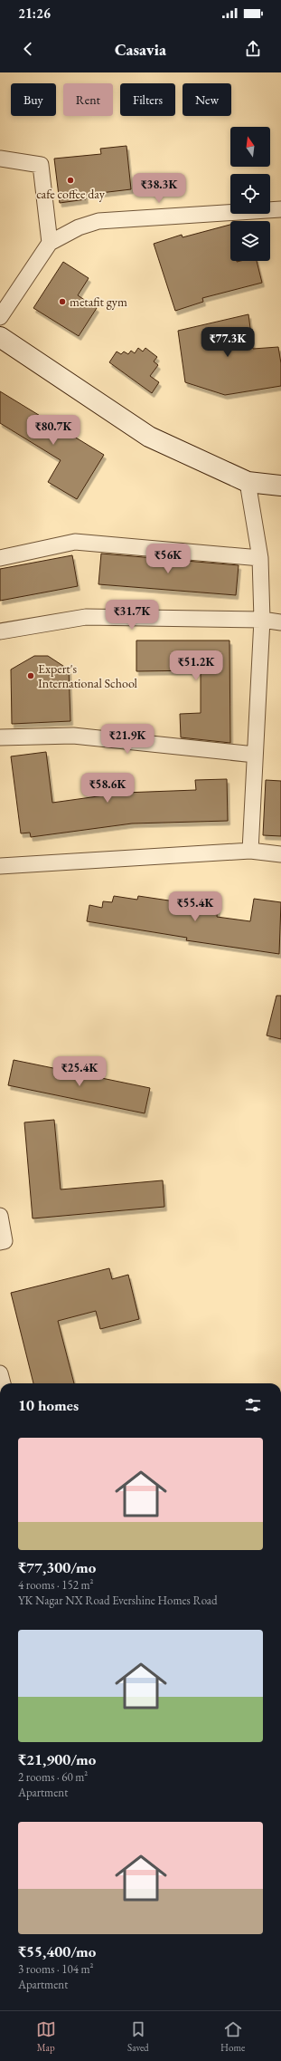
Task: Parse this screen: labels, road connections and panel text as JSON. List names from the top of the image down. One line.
{"places":["cafe coffee day","metafit gym","Expert's International School"],"north":"top","page":{"status":"21:26","header":"Casavia","chip":["Buy","Rent","Filters","New"],"price":["₹38.3K","₹77.3K","₹80.7K","₹56K","₹31.7K","₹51.2K","₹21.9K","₹58.6K","₹55.4K","₹25.4K"],"heading":"10 homes","list":[{"name":"₹77,300/mo","note":"4 rooms · 152 m² · YK Nagar NX Road Evershine Homes Road"},{"name":"₹21,900/mo","note":"2 rooms · 60 m² · Apartment"},{"name":"₹55,400/mo","note":"3 rooms · 104 m² · Apartment"}],"tabs":["Map","Saved","Home"]}}
